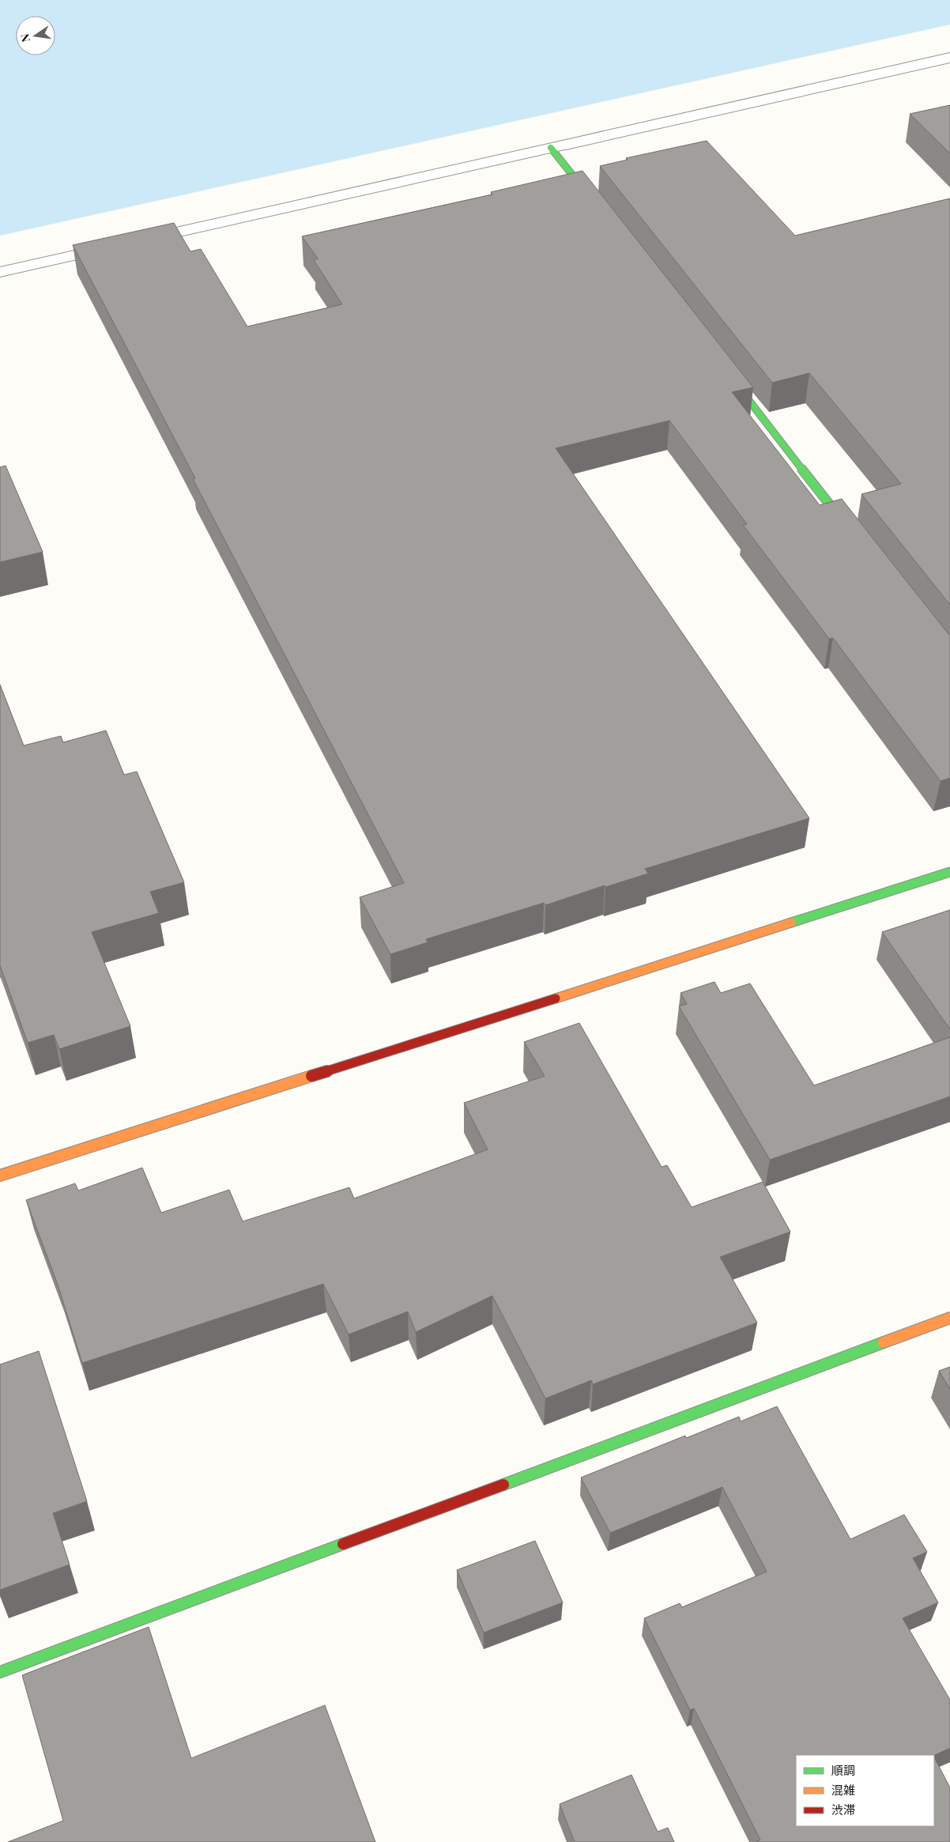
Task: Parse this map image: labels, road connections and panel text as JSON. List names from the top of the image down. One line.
{"legend":["順調","混雑","渋滞"],"north":"left"}
